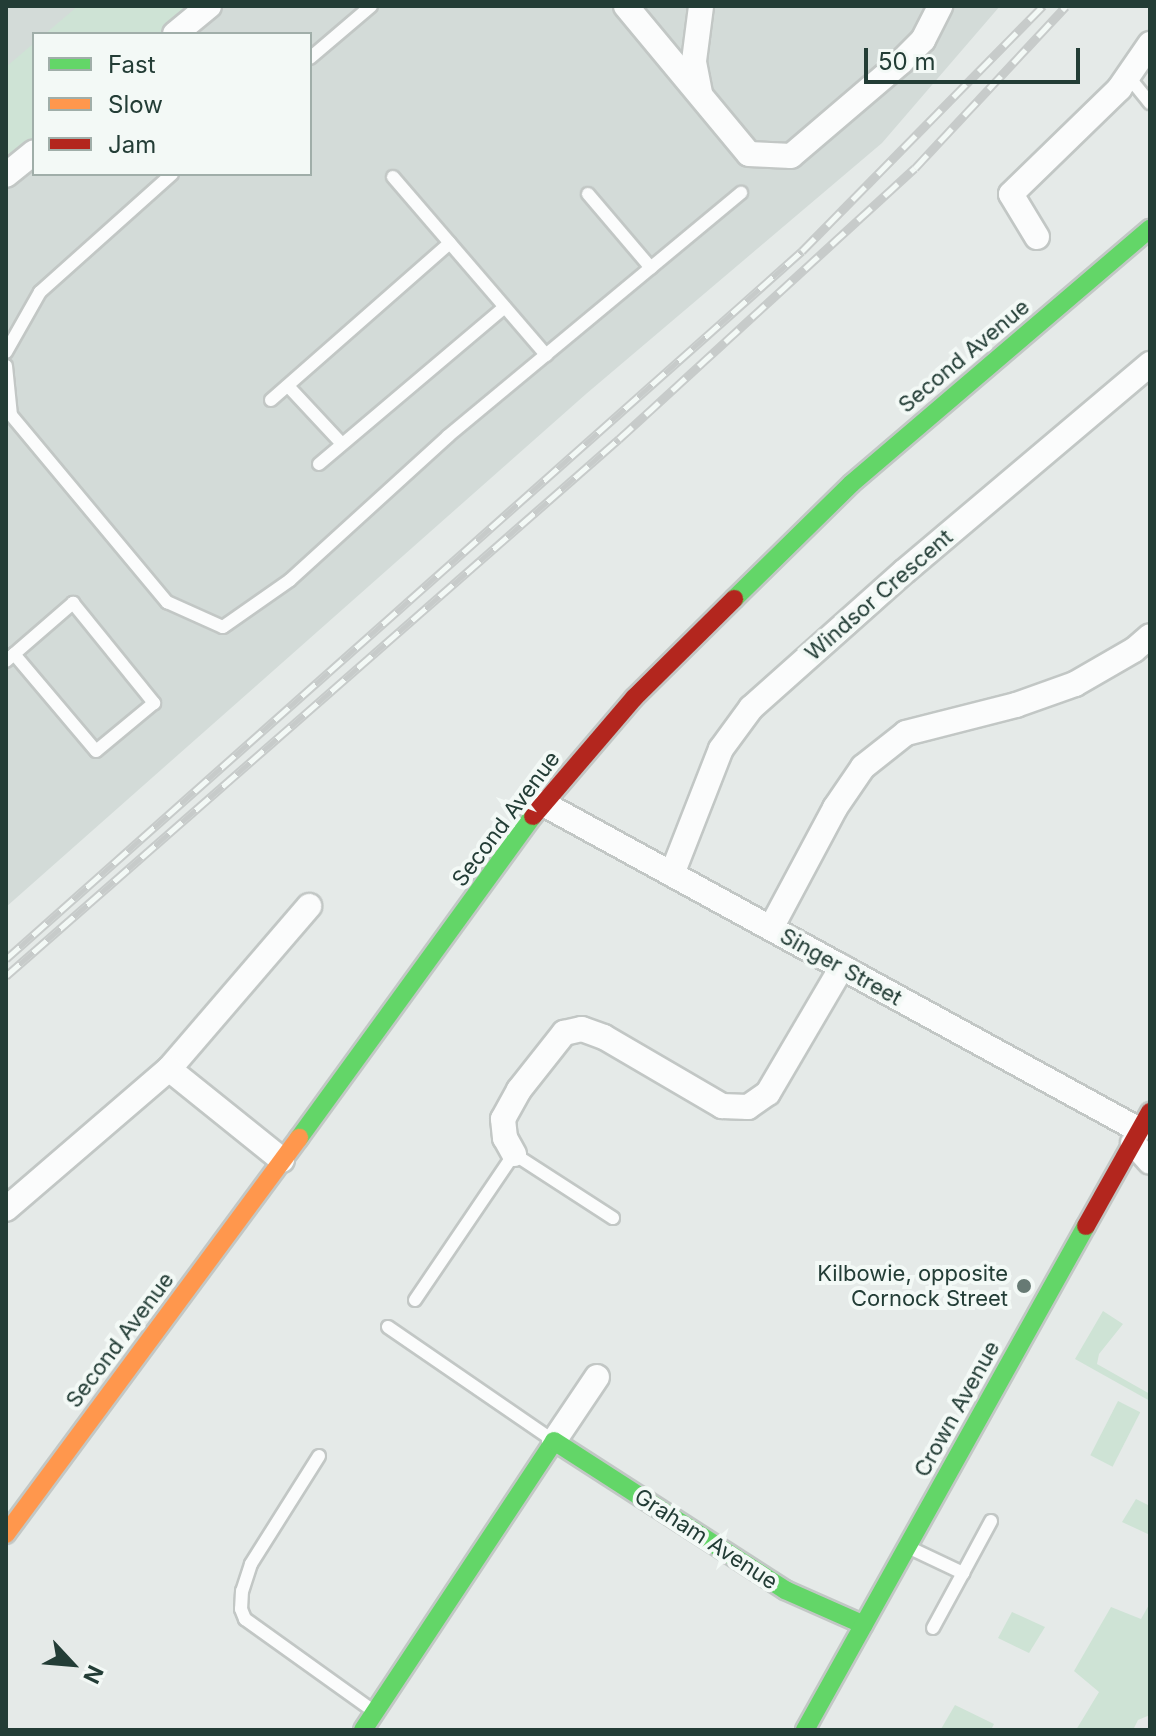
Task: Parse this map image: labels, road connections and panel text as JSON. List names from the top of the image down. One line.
{"streets":{"street":["Second Avenue","Windsor Crescent","Singer Street","Crown Avenue","Graham Avenue"]},"crossings":[["Second Avenue","Singer Street"],["Windsor Crescent","Singer Street"],["Singer Street","Crown Avenue"],["Crown Avenue","Graham Avenue"]],"places":["Kilbowie, opposite Cornock Street"],"legend":["Fast","Slow","Jam"],"scale_bar":"50 m","north":"bottom right"}
